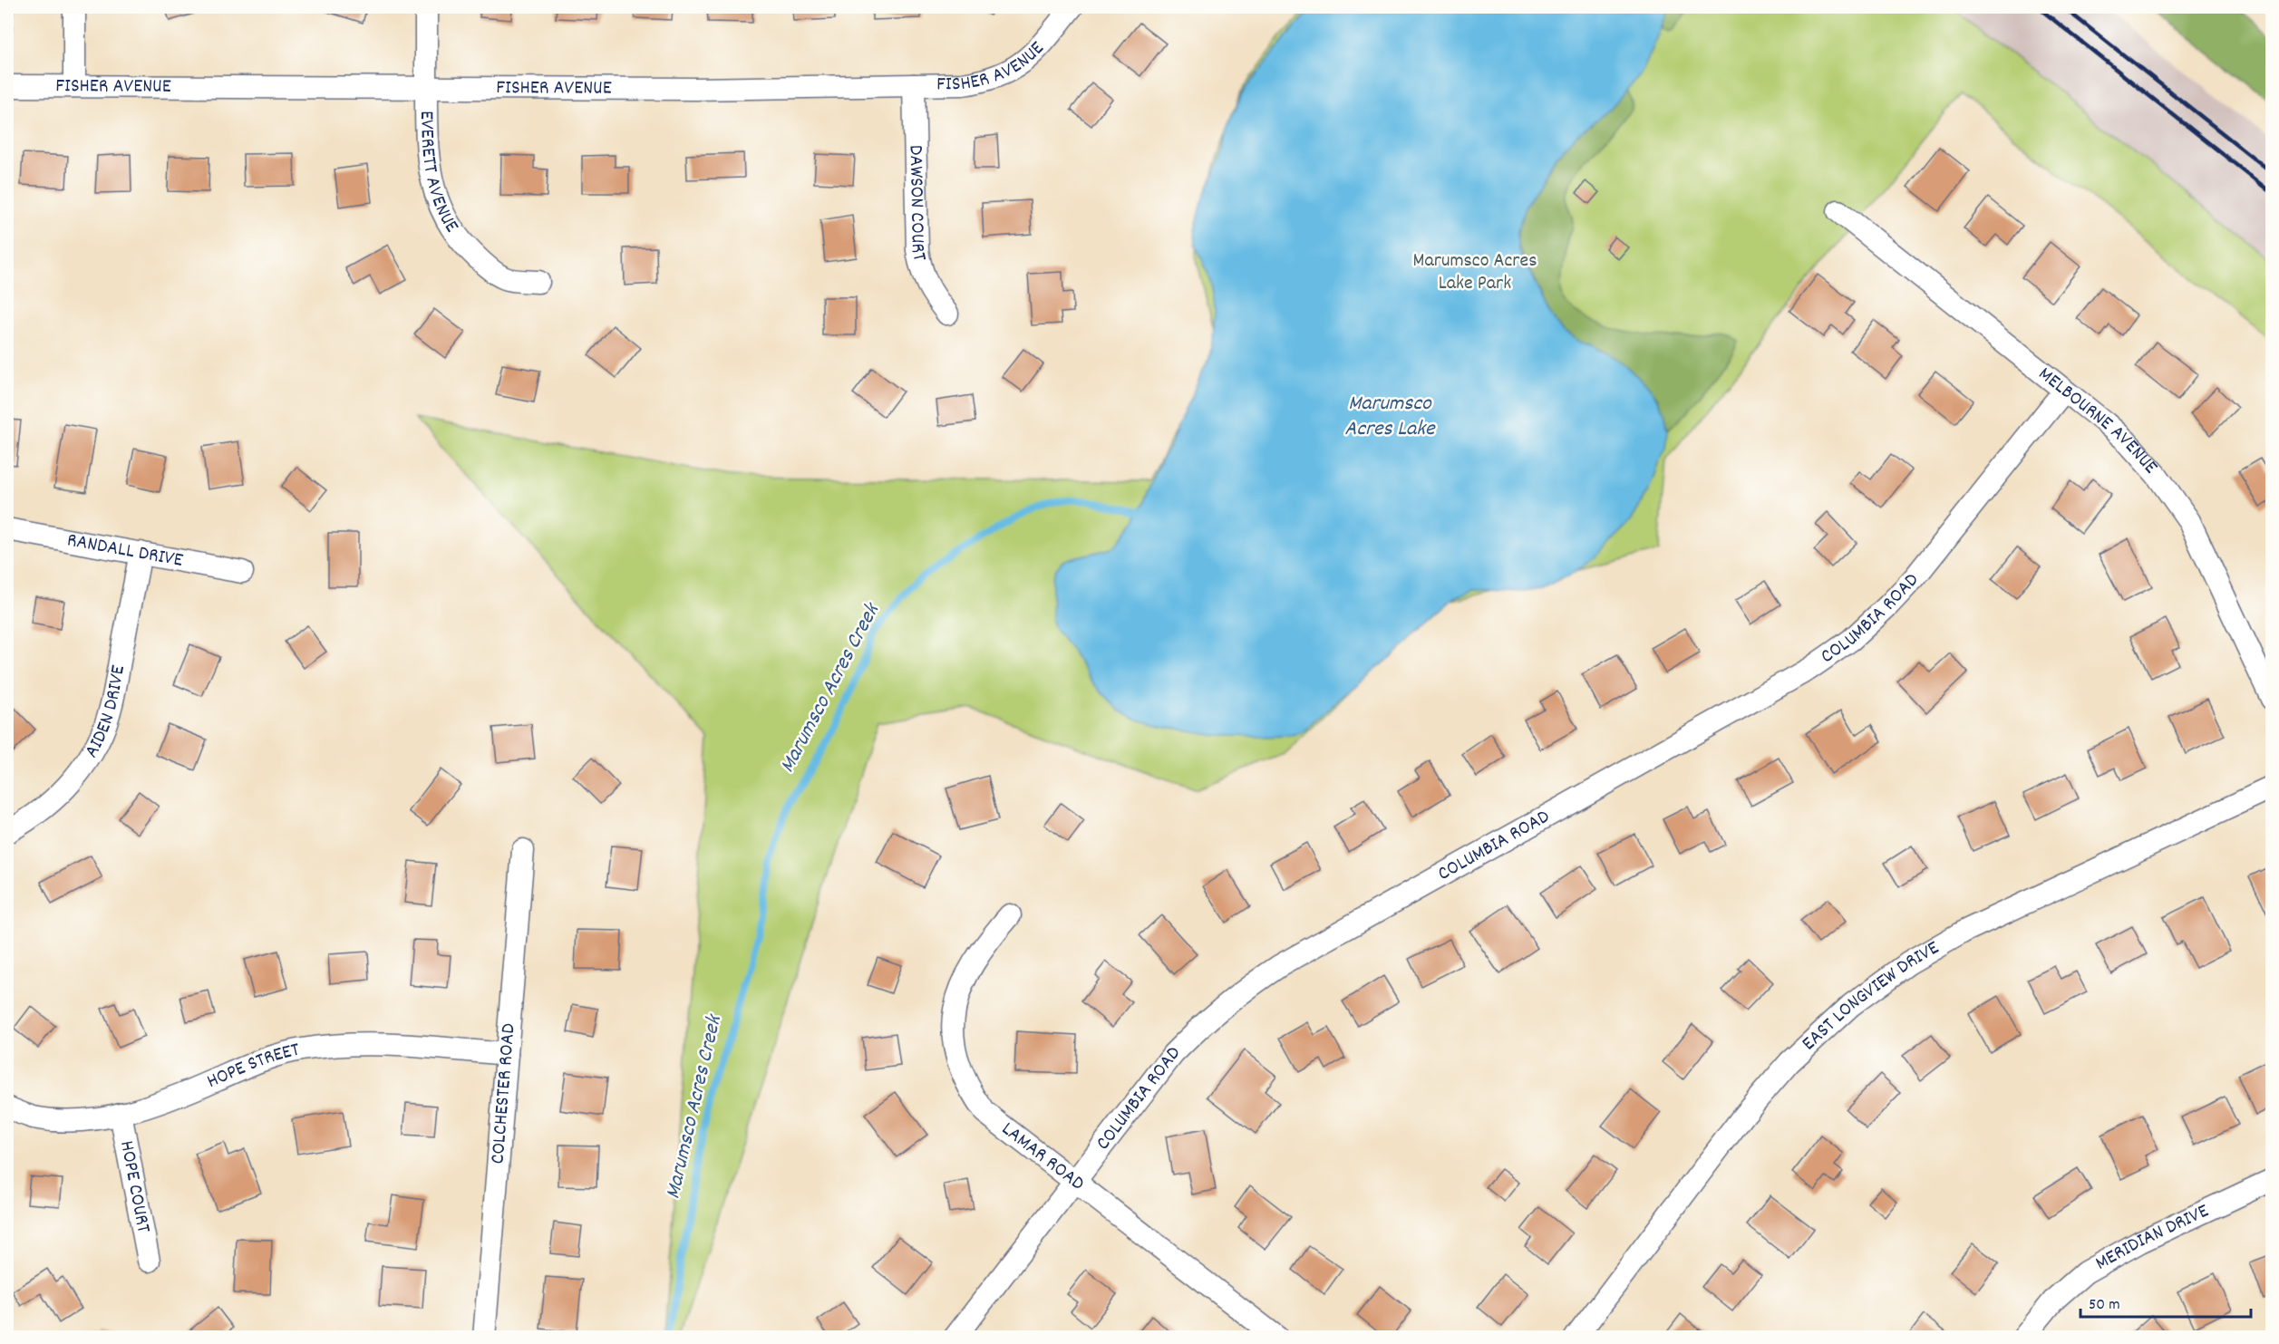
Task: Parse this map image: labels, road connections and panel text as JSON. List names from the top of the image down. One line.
{"streets":{"street":["FISHER AVENUE","EVERETT AVENUE","DAWSON COURT","MELBOURNE AVENUE","RANDALL DRIVE","COLUMBIA ROAD","AIDEN DRIVE","EAST LONGVIEW DRIVE","HOPE STREET","COLCHESTER ROAD","LAMAR ROAD","HOPE COURT","MERIDIAN DRIVE"]},"crossings":[["FISHER AVENUE","EVERETT AVENUE"],["FISHER AVENUE","DAWSON COURT"],["MELBOURNE AVENUE","COLUMBIA ROAD"],["RANDALL DRIVE","AIDEN DRIVE"],["COLUMBIA ROAD","LAMAR ROAD"],["HOPE STREET","COLCHESTER ROAD"],["HOPE STREET","HOPE COURT"]],"water":["Marumsco Acres Lake","Marumsco Acres Creek"],"parks":["Marumsco Acres Lake Park"],"scale_bar":"50 m"}
